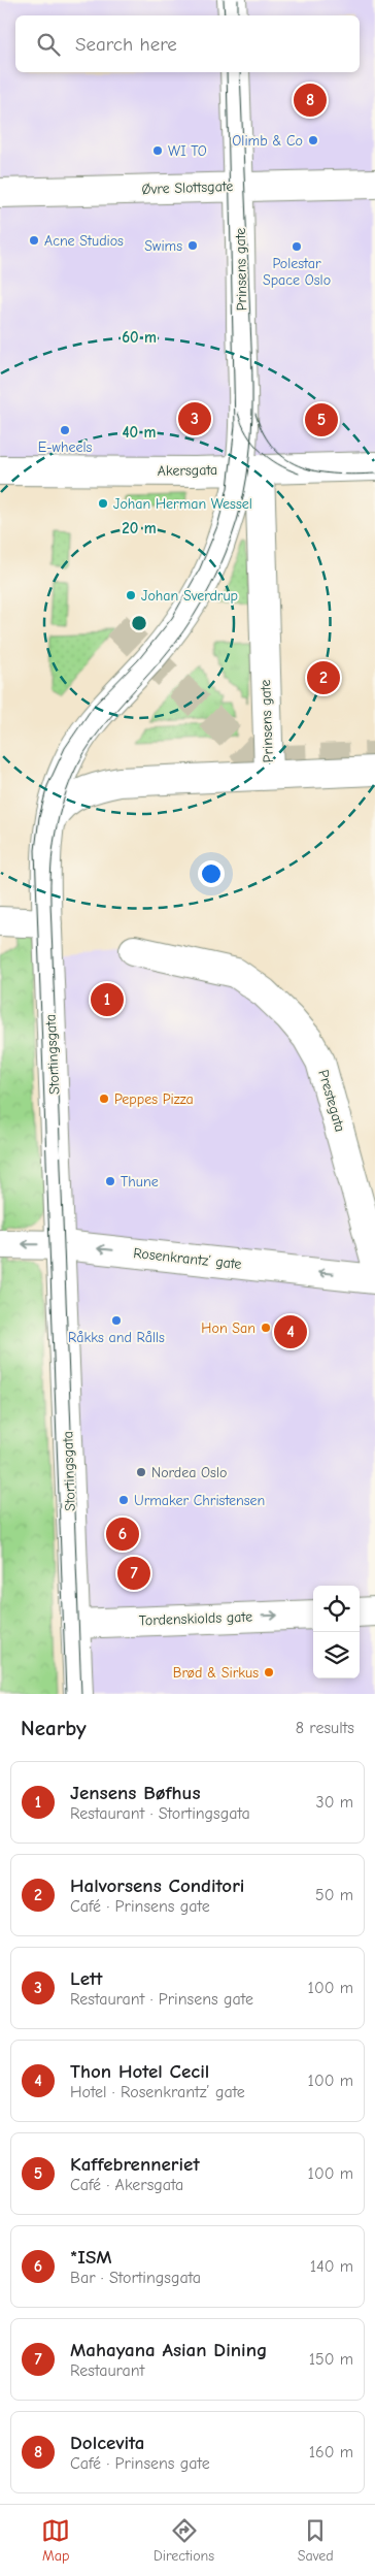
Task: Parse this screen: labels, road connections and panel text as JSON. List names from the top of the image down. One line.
{"streets":{"street":["Øvre Slottsgate","Prinsens gate","Akersgata","Stortingsgata","Prestegata","Rosenkrantz’ gate","Tordenskiolds gate"]},"crossings":[["Øvre Slottsgate","Prinsens gate"],["Prinsens gate","Akersgata"],["Prinsens gate","Stortingsgata"],["Akersgata","Stortingsgata"],["Stortingsgata","Rosenkrantz’ gate"],["Stortingsgata","Tordenskiolds gate"],["Prestegata","Rosenkrantz’ gate"]],"one_way":["Rosenkrantz’ gate","Tordenskiolds gate"],"places":["Olimb & Co","WI TO","Acne Studios","Swims","Polestar Space Oslo","E-wheels","Johan Herman Wessel","Johan Sverdrup","Peppes Pizza","Thune","Råkks and Rålls","Hon San","Nordea Oslo","Urmaker Christensen","Brød & Sirkus"],"page":{"search":"Search here","pins":["8","3","5","2","1","4","6","7"],"heading":["Nearby","8 results"],"list":[{"mark":"1","name":"Jensens Bøfhus","note":"Restaurant · Stortingsgata","value":"30 m"},{"mark":"2","name":"Halvorsens Conditori","note":"Café · Prinsens gate","value":"50 m"},{"mark":"3","name":"Lett","note":"Restaurant · Prinsens gate","value":"100 m"},{"mark":"4","name":"Thon Hotel Cecil","note":"Hotel · Rosenkrantz’ gate","value":"100 m"},{"mark":"5","name":"Kaffebrenneriet","note":"Café · Akersgata","value":"100 m"},{"mark":"6","name":"*ISM","note":"Bar · Stortingsgata","value":"140 m"},{"mark":"7","name":"Mahayana Asian Dining","note":"Restaurant","value":"150 m"},{"mark":"8","name":"Dolcevita","note":"Café · Prinsens gate","value":"160 m"}],"nav":["Map","Directions","Saved"]},"rings":["60 m","40 m","20 m"]}
